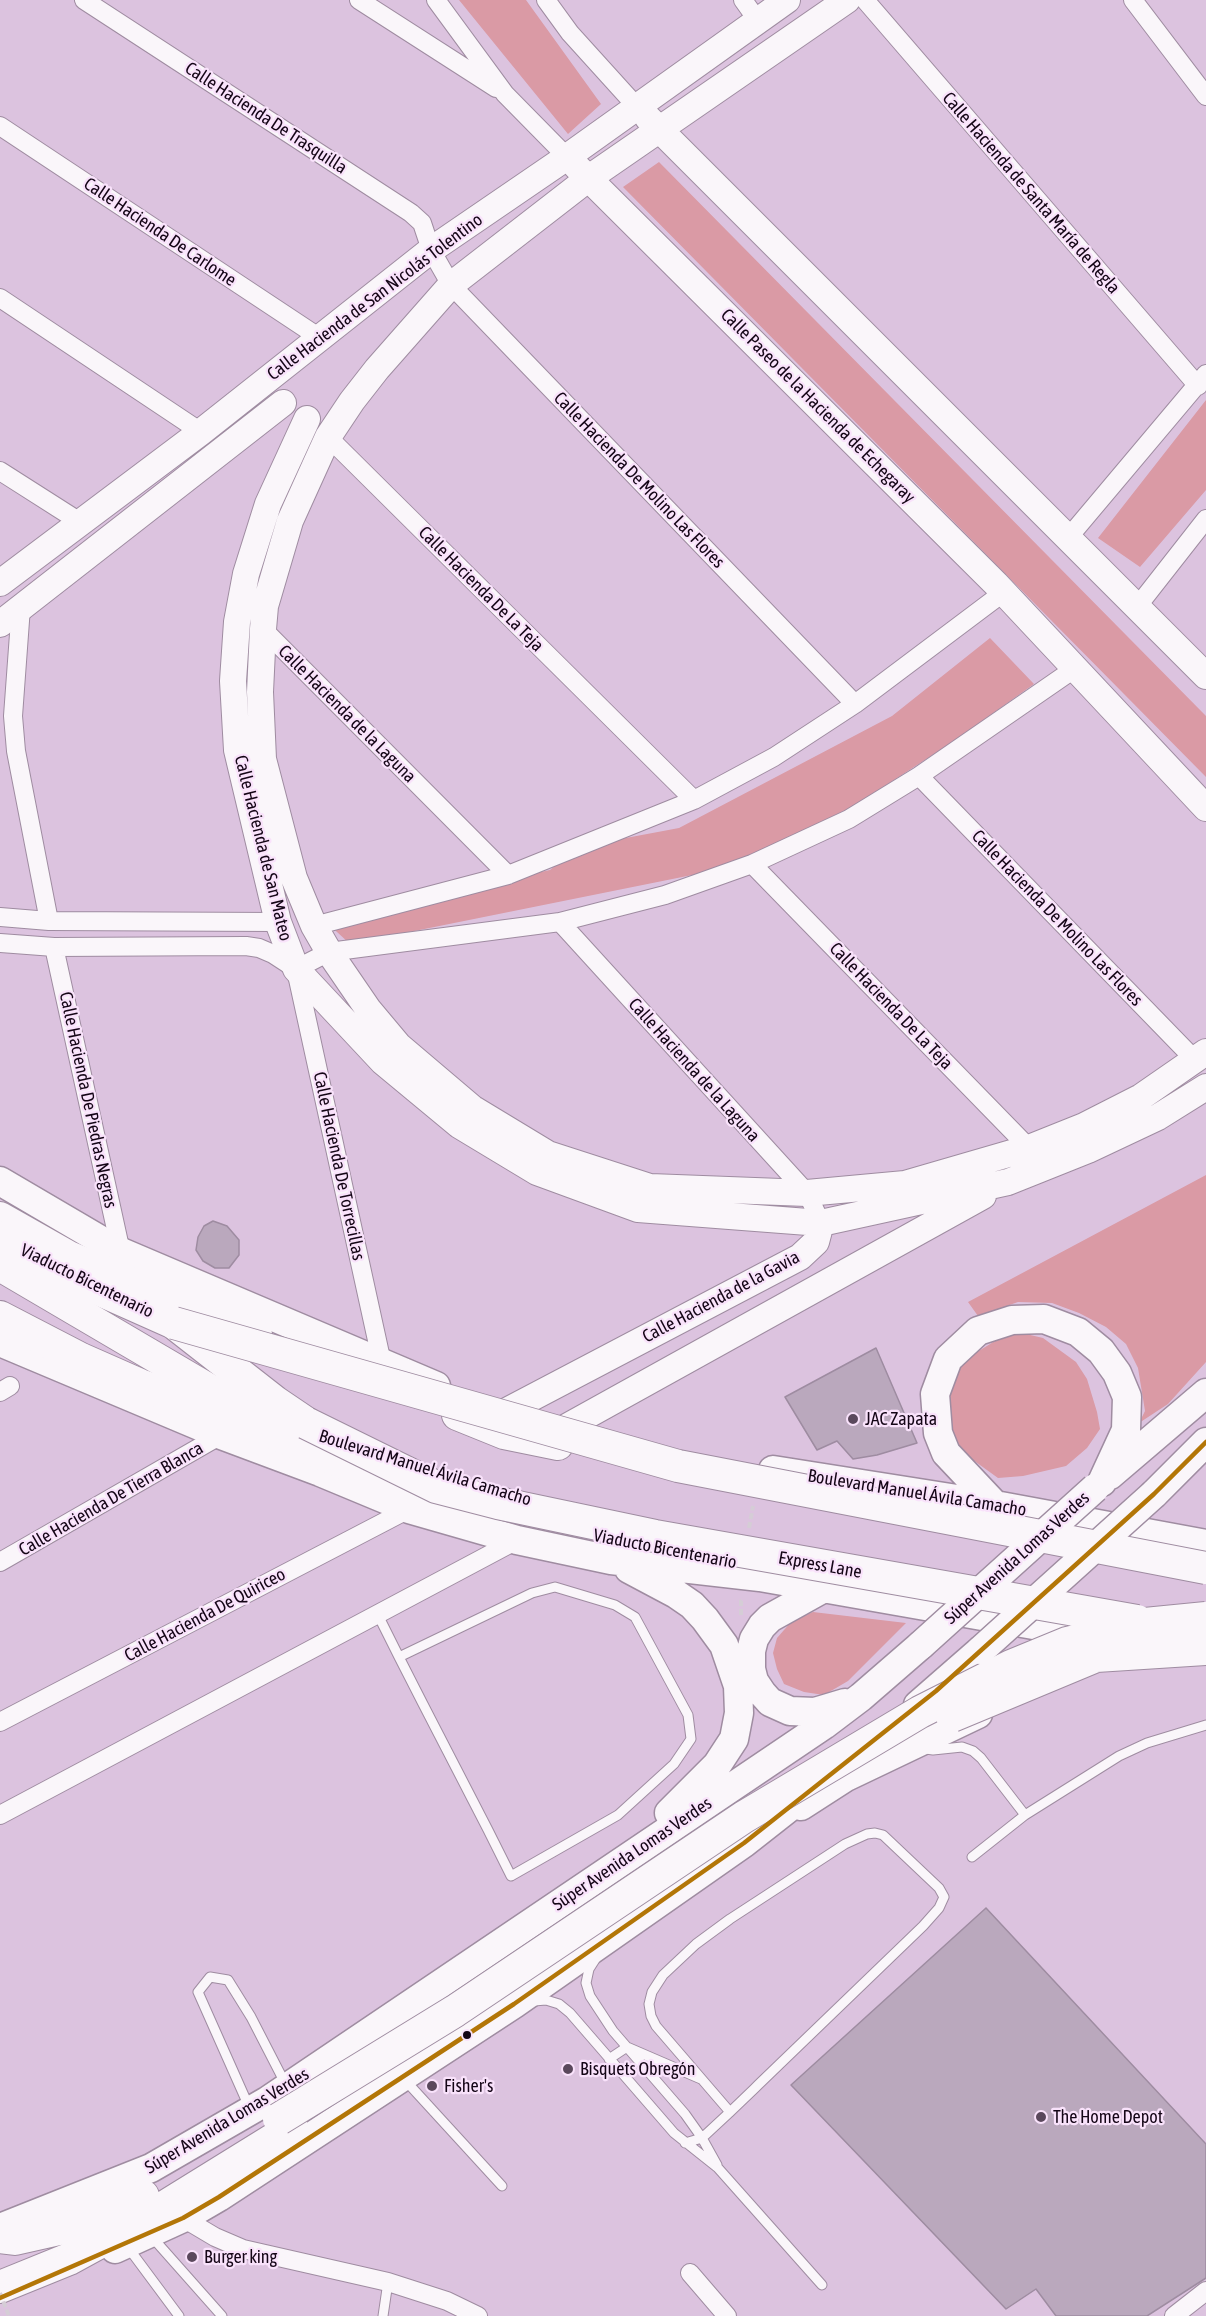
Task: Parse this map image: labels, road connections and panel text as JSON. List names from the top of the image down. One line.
{"streets":{"highway":["Viaducto Bicentenario","Boulevard Manuel Ávila Camacho","Express Lane"],"main road":["Calle Hacienda de San Nicolás Tolentino","Calle Paseo de la Hacienda de Echegaray","Calle Hacienda De La Teja","Calle Hacienda de San Mateo","Calle Hacienda de la Gavia","Súper Avenida Lomas Verdes"],"street":["Calle Hacienda De Trasquilla","Calle Hacienda de Santa María de Regla","Calle Hacienda De Carlome","Calle Hacienda De Molino Las Flores","Calle Hacienda de la Laguna","Calle Hacienda De Piedras Negras","Calle Hacienda De Torrecillas","Calle Hacienda De Tierra Blanca","Calle Hacienda De Quiriceo"]},"crossings":[["Calle Hacienda De Trasquilla","Calle Hacienda de San Nicolás Tolentino"],["Calle Hacienda De Trasquilla","Calle Hacienda De Molino Las Flores"],["Calle Hacienda De Carlome","Calle Hacienda de San Nicolás Tolentino"],["Calle Hacienda de San Nicolás Tolentino","Calle Paseo de la Hacienda de Echegaray"],["Calle Hacienda de San Nicolás Tolentino","Calle Hacienda De Molino Las Flores"],["Calle Hacienda de San Nicolás Tolentino","Calle Hacienda De La Teja"],["Calle Hacienda de San Nicolás Tolentino","Calle Hacienda de San Mateo"],["Calle Hacienda De Molino Las Flores","Calle Hacienda de San Mateo"],["Calle Hacienda De La Teja","Calle Hacienda de San Mateo"],["Calle Hacienda de la Laguna","Calle Hacienda de San Mateo"],["Calle Hacienda de la Laguna","Calle Hacienda de la Gavia"],["Calle Hacienda de San Mateo","Calle Hacienda De Torrecillas"],["Calle Hacienda de San Mateo","Calle Hacienda de la Gavia"],["Calle Hacienda De Piedras Negras","Boulevard Manuel Ávila Camacho"],["Calle Hacienda De Torrecillas","Boulevard Manuel Ávila Camacho"],["Viaducto Bicentenario","Boulevard Manuel Ávila Camacho"],["Viaducto Bicentenario","Express Lane"],["Viaducto Bicentenario","Calle Hacienda De Quiriceo"],["Calle Hacienda de la Gavia","Boulevard Manuel Ávila Camacho"],["Boulevard Manuel Ávila Camacho","Calle Hacienda De Tierra Blanca"],["Boulevard Manuel Ávila Camacho","Express Lane"],["Boulevard Manuel Ávila Camacho","Calle Hacienda De Quiriceo"],["Express Lane","Calle Hacienda De Quiriceo"]],"places":["JAC Zapata","Bisquets Obregón","Fisher's","The Home Depot","Burger king"]}
